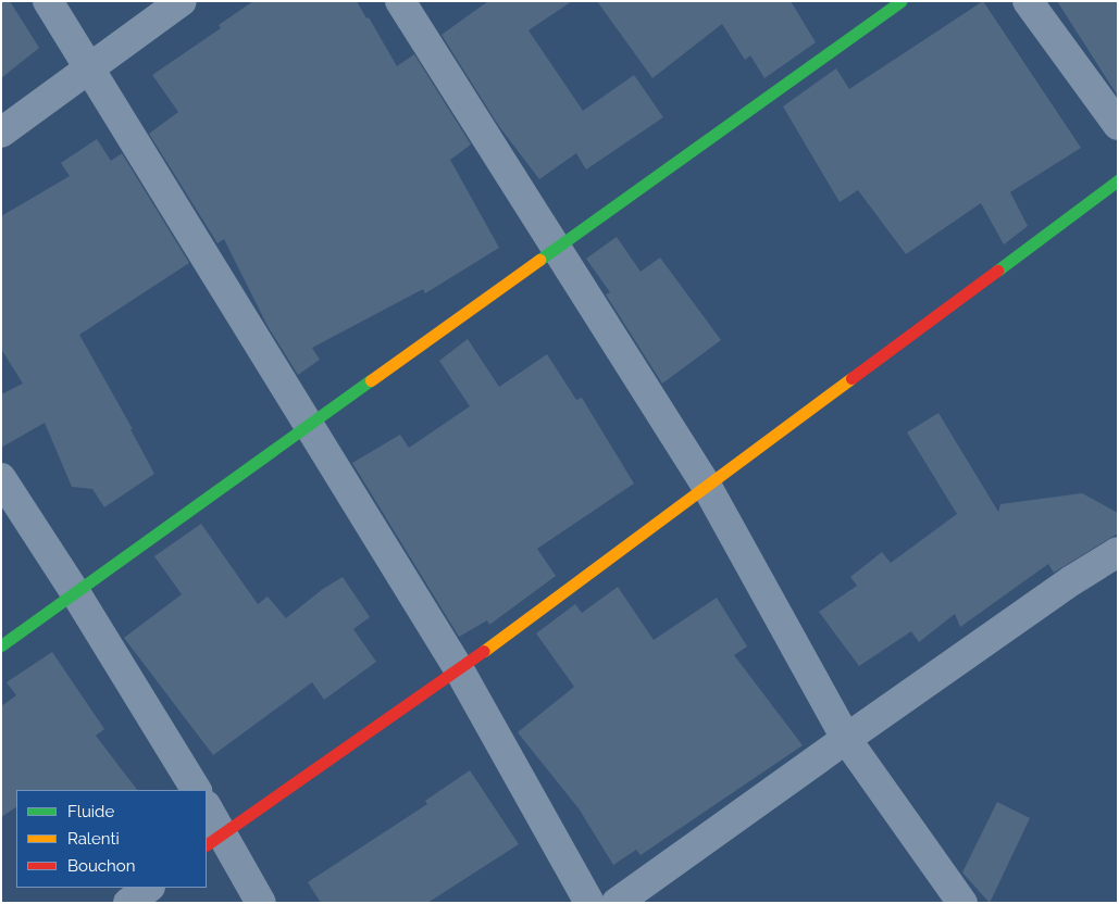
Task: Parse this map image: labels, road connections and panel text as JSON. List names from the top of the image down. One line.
{"legend":["Fluide","Ralenti","Bouchon"]}
